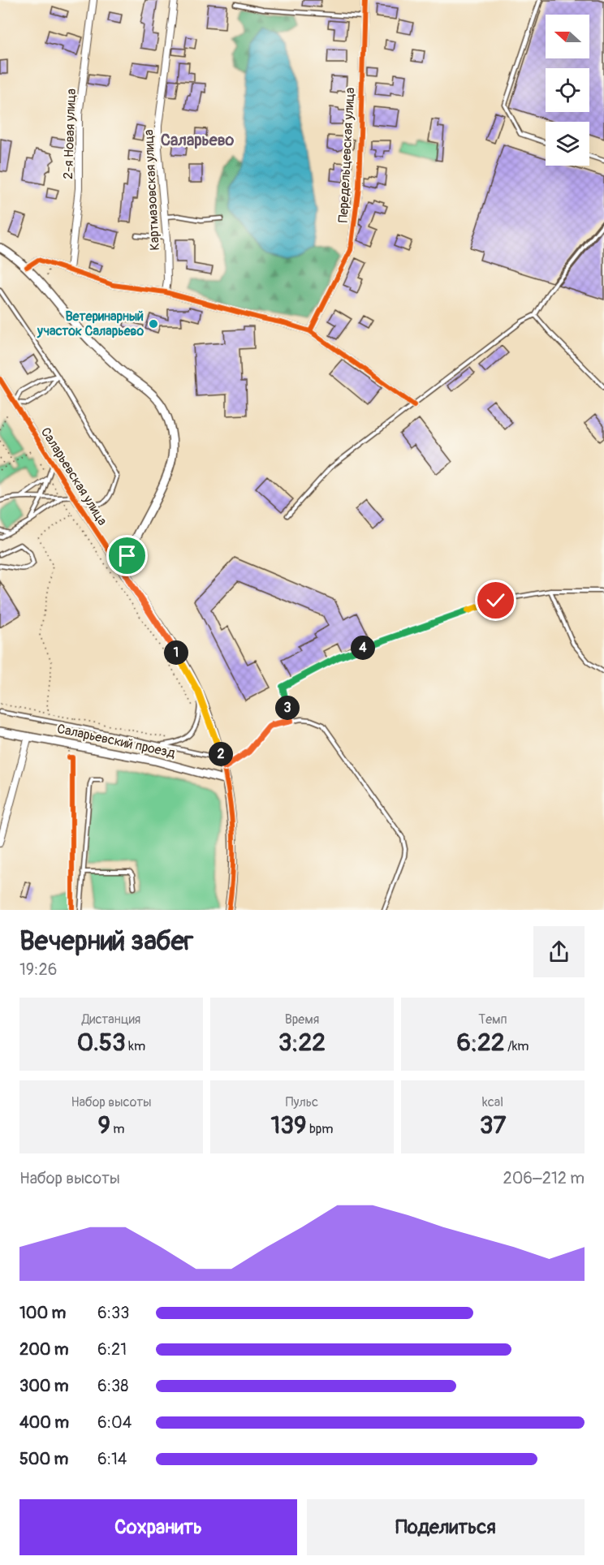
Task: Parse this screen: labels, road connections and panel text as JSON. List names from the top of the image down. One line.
{"streets":{"street":["2-я Новая улица","Передельцевская улица","Картмазовская улица","Саларьевская улица","Саларьевский проезд"]},"crossings":[["Саларьевская улица","Саларьевский проезд"]],"districts":["Саларьево"],"places":["Ветеринарный участок Саларьево"],"north":"left","page":{"pins":["4","1","3","2"],"heading":["Вечерний забег","19:26"],"stats":[["Дистанция","0.53 km"],["Время","3:22"],["Темп","6:22 /km"],["Набор высоты","9 m"],["Пульс","139 bpm"],["kcal","37"]],"chart":["Набор высоты","206–212 m"],"list":[{"name":"100 m","note":"6:33"},{"name":"200 m","note":"6:21"},{"name":"300 m","note":"6:38"},{"name":"400 m","note":"6:04"},{"name":"500 m","note":"6:14"}],"buttons":["Сохранить","Поделиться"]}}
